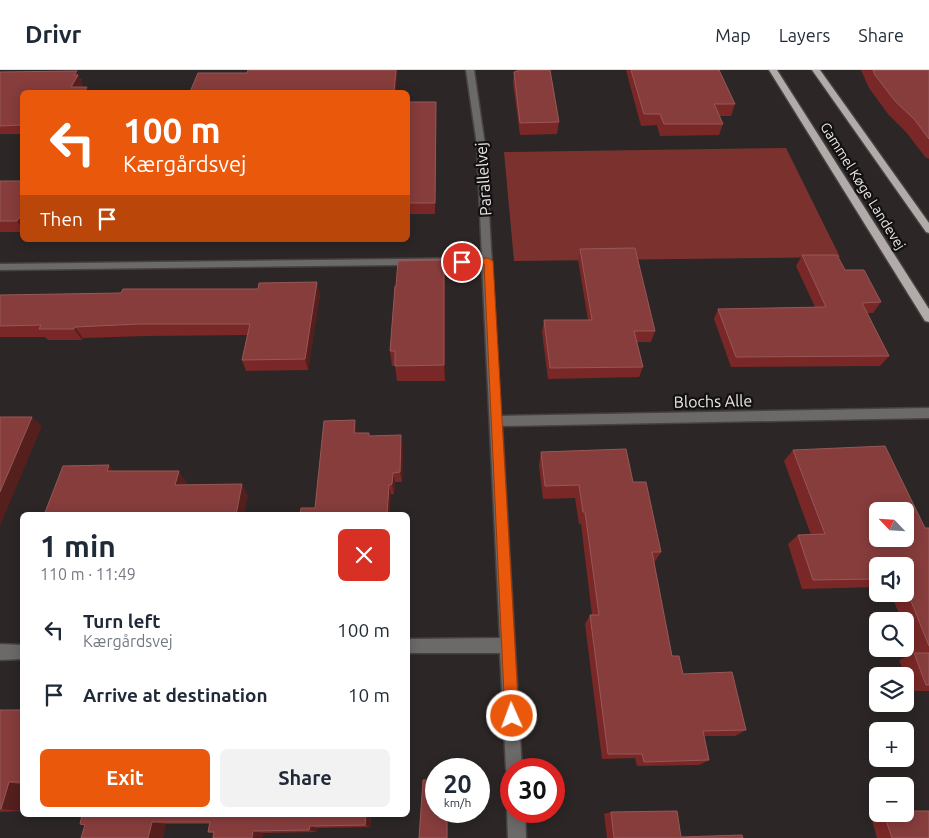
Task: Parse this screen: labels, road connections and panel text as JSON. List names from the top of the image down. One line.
{"streets":{"main road":["Gammel Køge Landevej"],"street":["Parallelvej","Blochs Alle"]},"crossings":[["Parallelvej","Blochs Alle"]],"north":"top left","page":{"header":"Drivr","nav":["Map","Layers","Share"],"turn":["100 m","Kærgårdsvej"],"then":"Then","map_buttons":["+","−"],"heading":["1 min","110 m · 11:49"],"list":[{"name":"Turn left","note":"Kærgårdsvej","value":"100 m"},{"name":"Arrive at destination","value":"10 m"}],"buttons":["Exit","Share"],"speed":"20 km/h","limit":"30"}}
